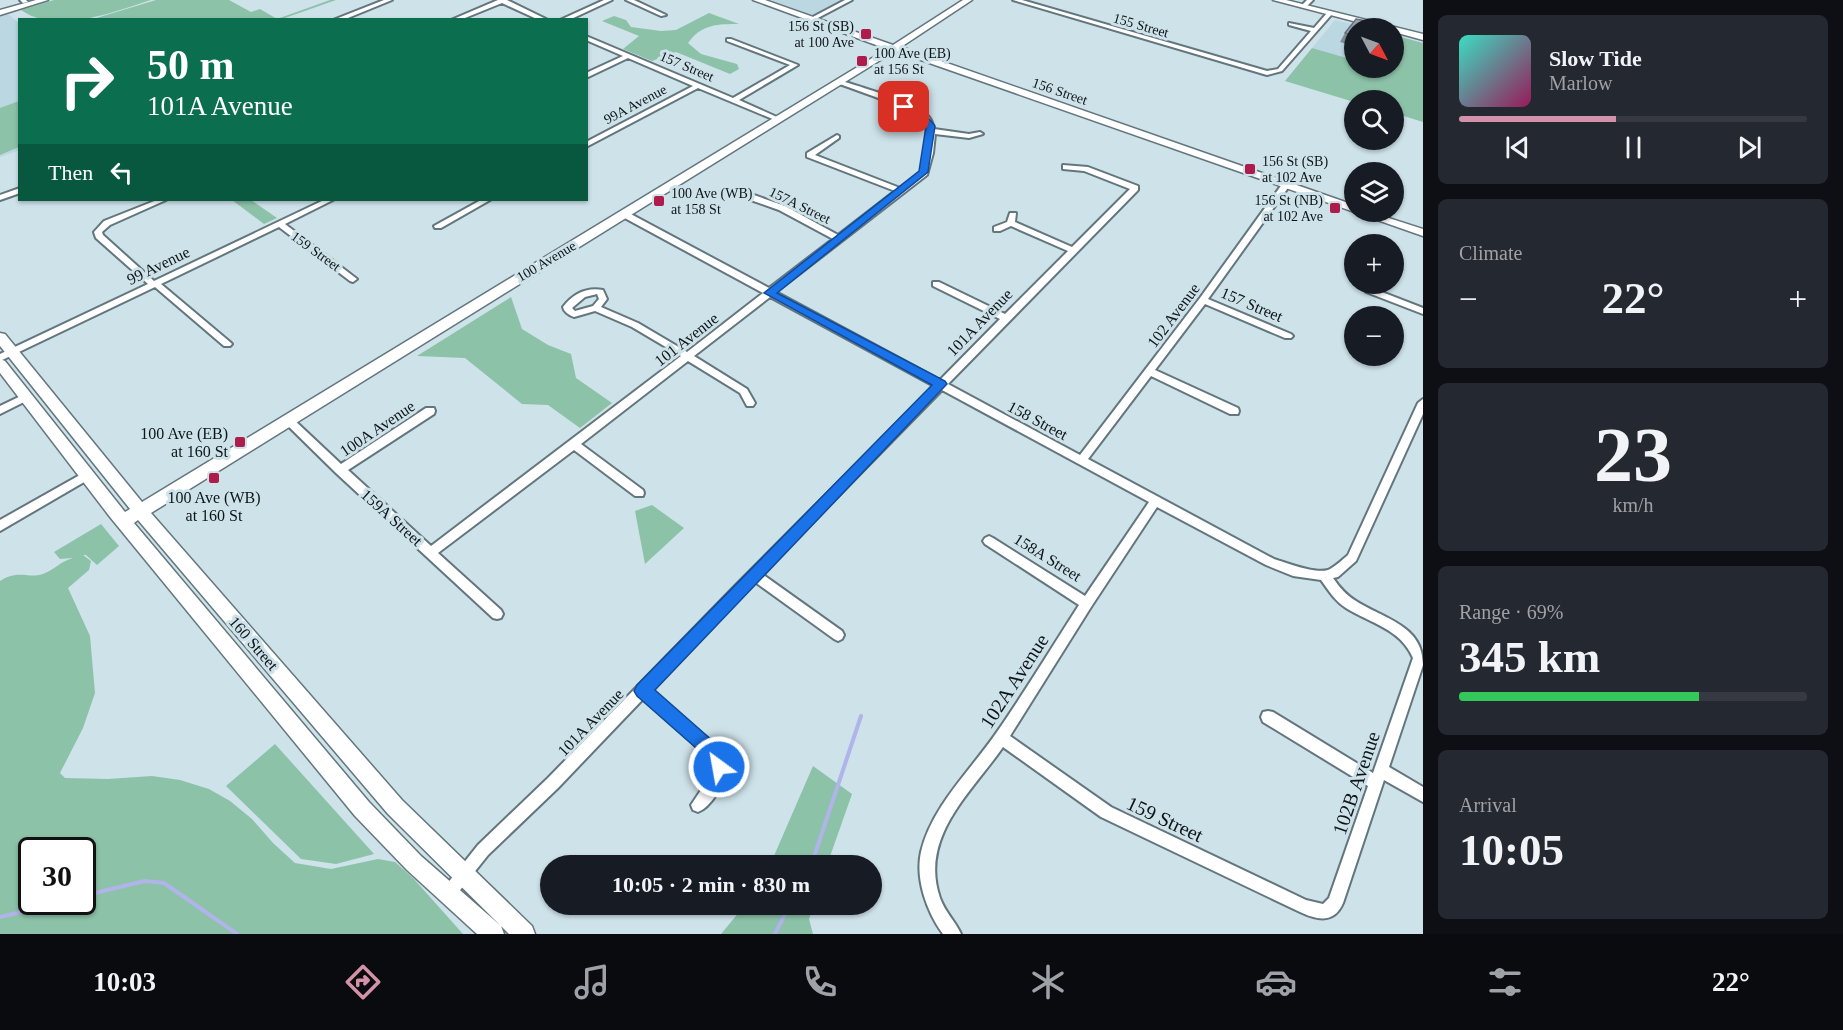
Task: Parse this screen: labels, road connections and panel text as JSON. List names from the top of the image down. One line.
{"streets":{"main road":["156 Street","100 Avenue","160 Street"],"street":["155 Street","157 Street","99A Avenue","157A Street","159 Street","99 Avenue","102 Avenue","101A Avenue","101 Avenue","158 Street","100A Avenue","159A Street","158A Street","102A Avenue","102B Avenue"]},"crossings":[["157 Street","99A Avenue"],["157 Street","100 Avenue"],["157 Street","102 Avenue"],["156 Street","100 Avenue"],["156 Street","102 Avenue"],["157A Street","101 Avenue"],["159 Street","99 Avenue"],["159 Street","102A Avenue"],["159 Street","102B Avenue"],["100 Avenue","158 Street"],["100 Avenue","159A Street"],["100 Avenue","160 Street"],["99 Avenue","160 Street"],["102 Avenue","158 Street"],["101A Avenue","158 Street"],["101A Avenue","160 Street"],["101 Avenue","158 Street"],["101 Avenue","159A Street"],["158 Street","102A Avenue"],["158 Street","102B Avenue"],["100A Avenue","159A Street"],["158A Street","102A Avenue"]],"places":{"transit":["156 St (SB) at 100 Ave","100 Ave (EB) at 156 St","156 St (SB) at 102 Ave","100 Ave (WB) at 158 St","156 St (NB) at 102 Ave","100 Ave (EB) at 160 St","100 Ave (WB) at 160 St"]},"north":"bottom right","page":{"map_buttons":["+","−"],"turn":["50 m","101A Avenue"],"song":["Slow Tide","Marlow"],"then":"Then","tile":["Climate",["23","km/h"],["Range · 69%","345 km"],["Arrival","10:05"]],"heat":["−","22°","+"],"limit":"30","trip":"10:05 · 2 min · 830 m","tabs":["10:03","22°"]}}
